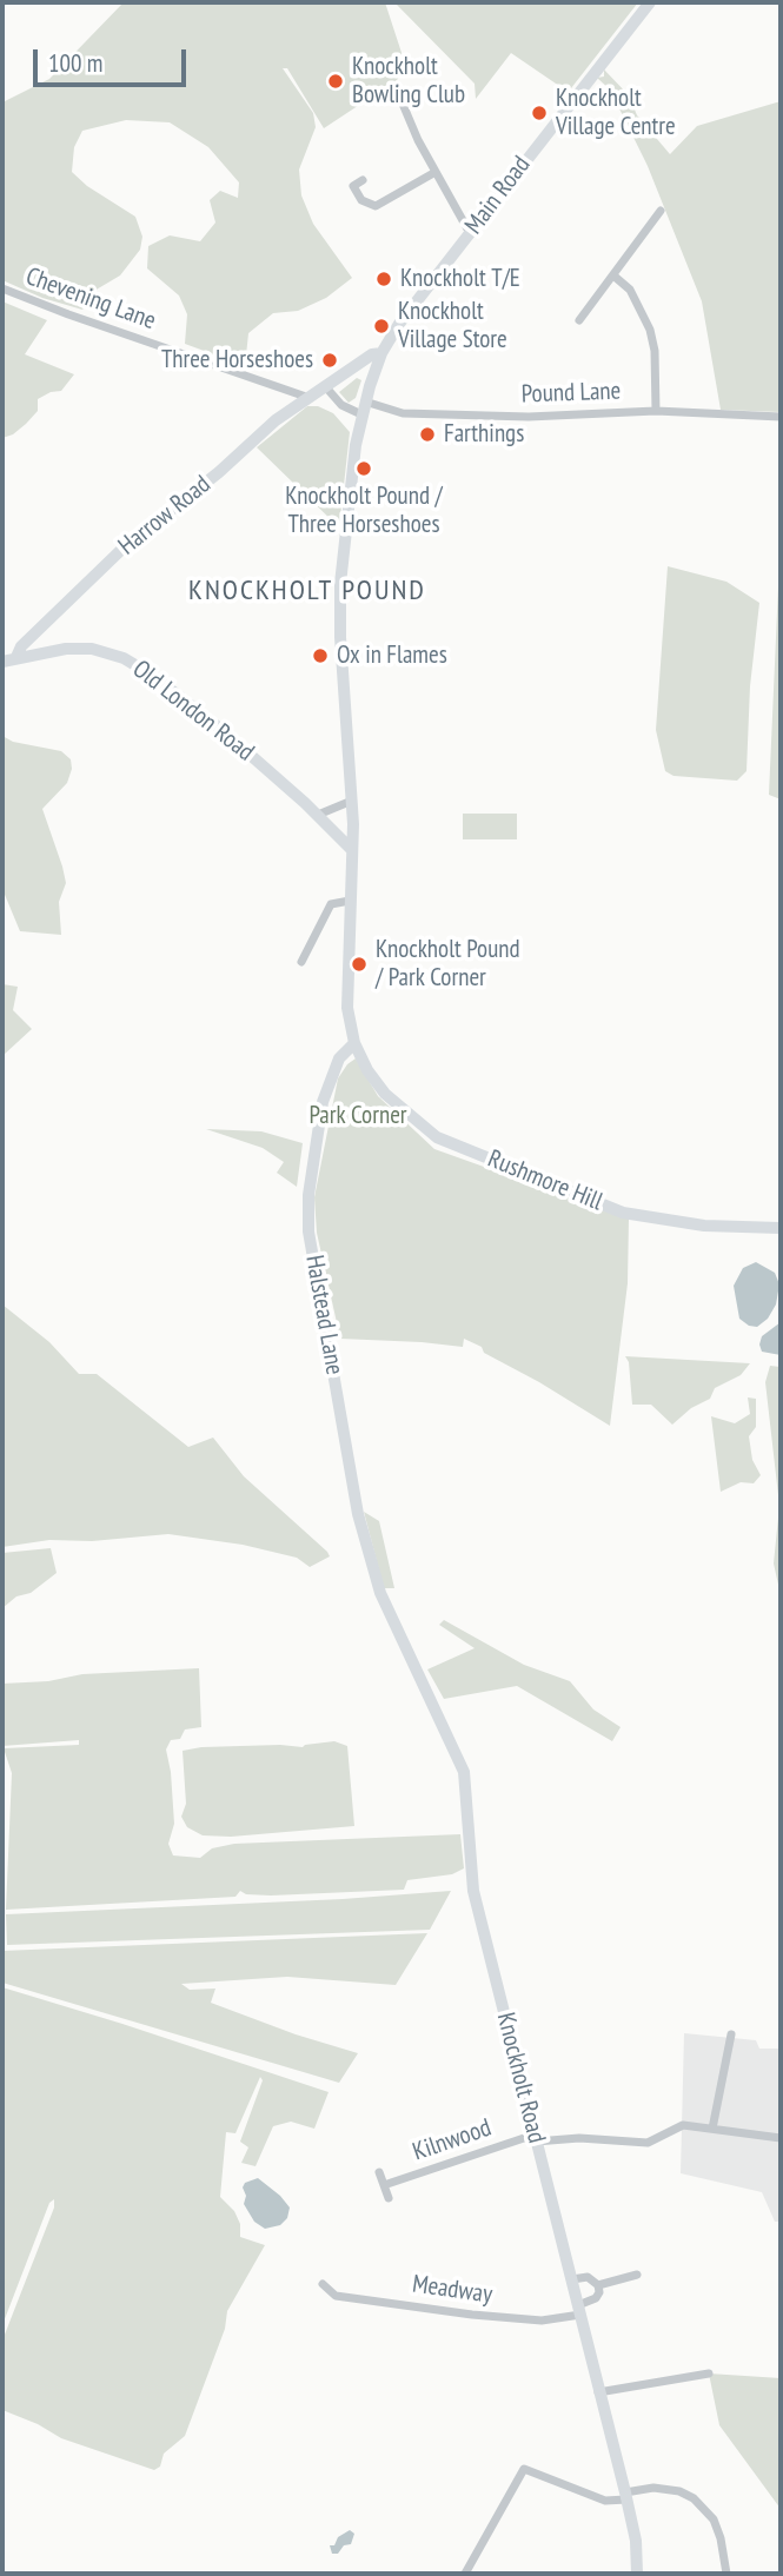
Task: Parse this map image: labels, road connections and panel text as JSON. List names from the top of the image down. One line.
{"streets":{"street":["Main Road","Chevening Lane","Pound Lane","Harrow Road","Old London Road","Rushmore Hill","Halstead Lane","Knockholt Road","Kilnwood","Meadway"]},"crossings":[["Main Road","Pound Lane"],["Main Road","Harrow Road"],["Main Road","Old London Road"],["Main Road","Rushmore Hill"],["Main Road","Halstead Lane"],["Chevening Lane","Harrow Road"],["Pound Lane","Harrow Road"],["Harrow Road","Old London Road"],["Rushmore Hill","Halstead Lane"],["Halstead Lane","Knockholt Road"],["Knockholt Road","Kilnwood"],["Knockholt Road","Meadway"]],"districts":["KNOCKHOLT POUND"],"parks":["Park Corner"],"places":["Knockholt Bowling Club","Knockholt Village Centre","Knockholt T/E","Knockholt Village Store","Three Horseshoes","Farthings","Knockholt Pound / Three Horseshoes","Ox in Flames","Knockholt Pound / Park Corner"],"scale_bar":"100 m"}
